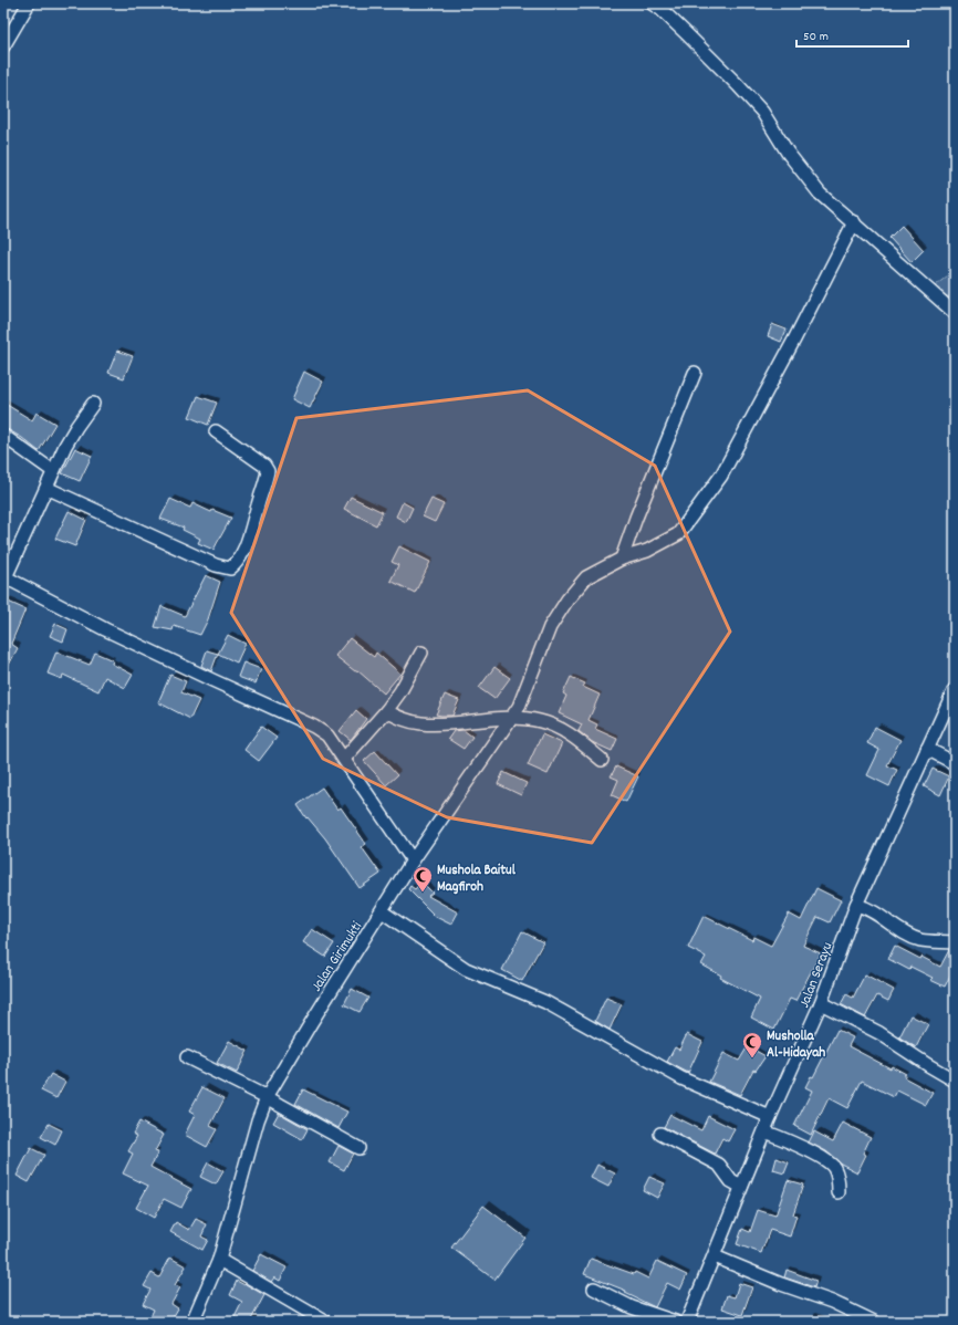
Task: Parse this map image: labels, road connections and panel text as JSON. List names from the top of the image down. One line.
{"streets":{"street":["Jalan Girimukti","Jalan Serayu"]},"places":{"mosque":["Mushola Baitul Magfiroh","Musholla Al-Hidayah"]},"scale_bar":"50 m"}
